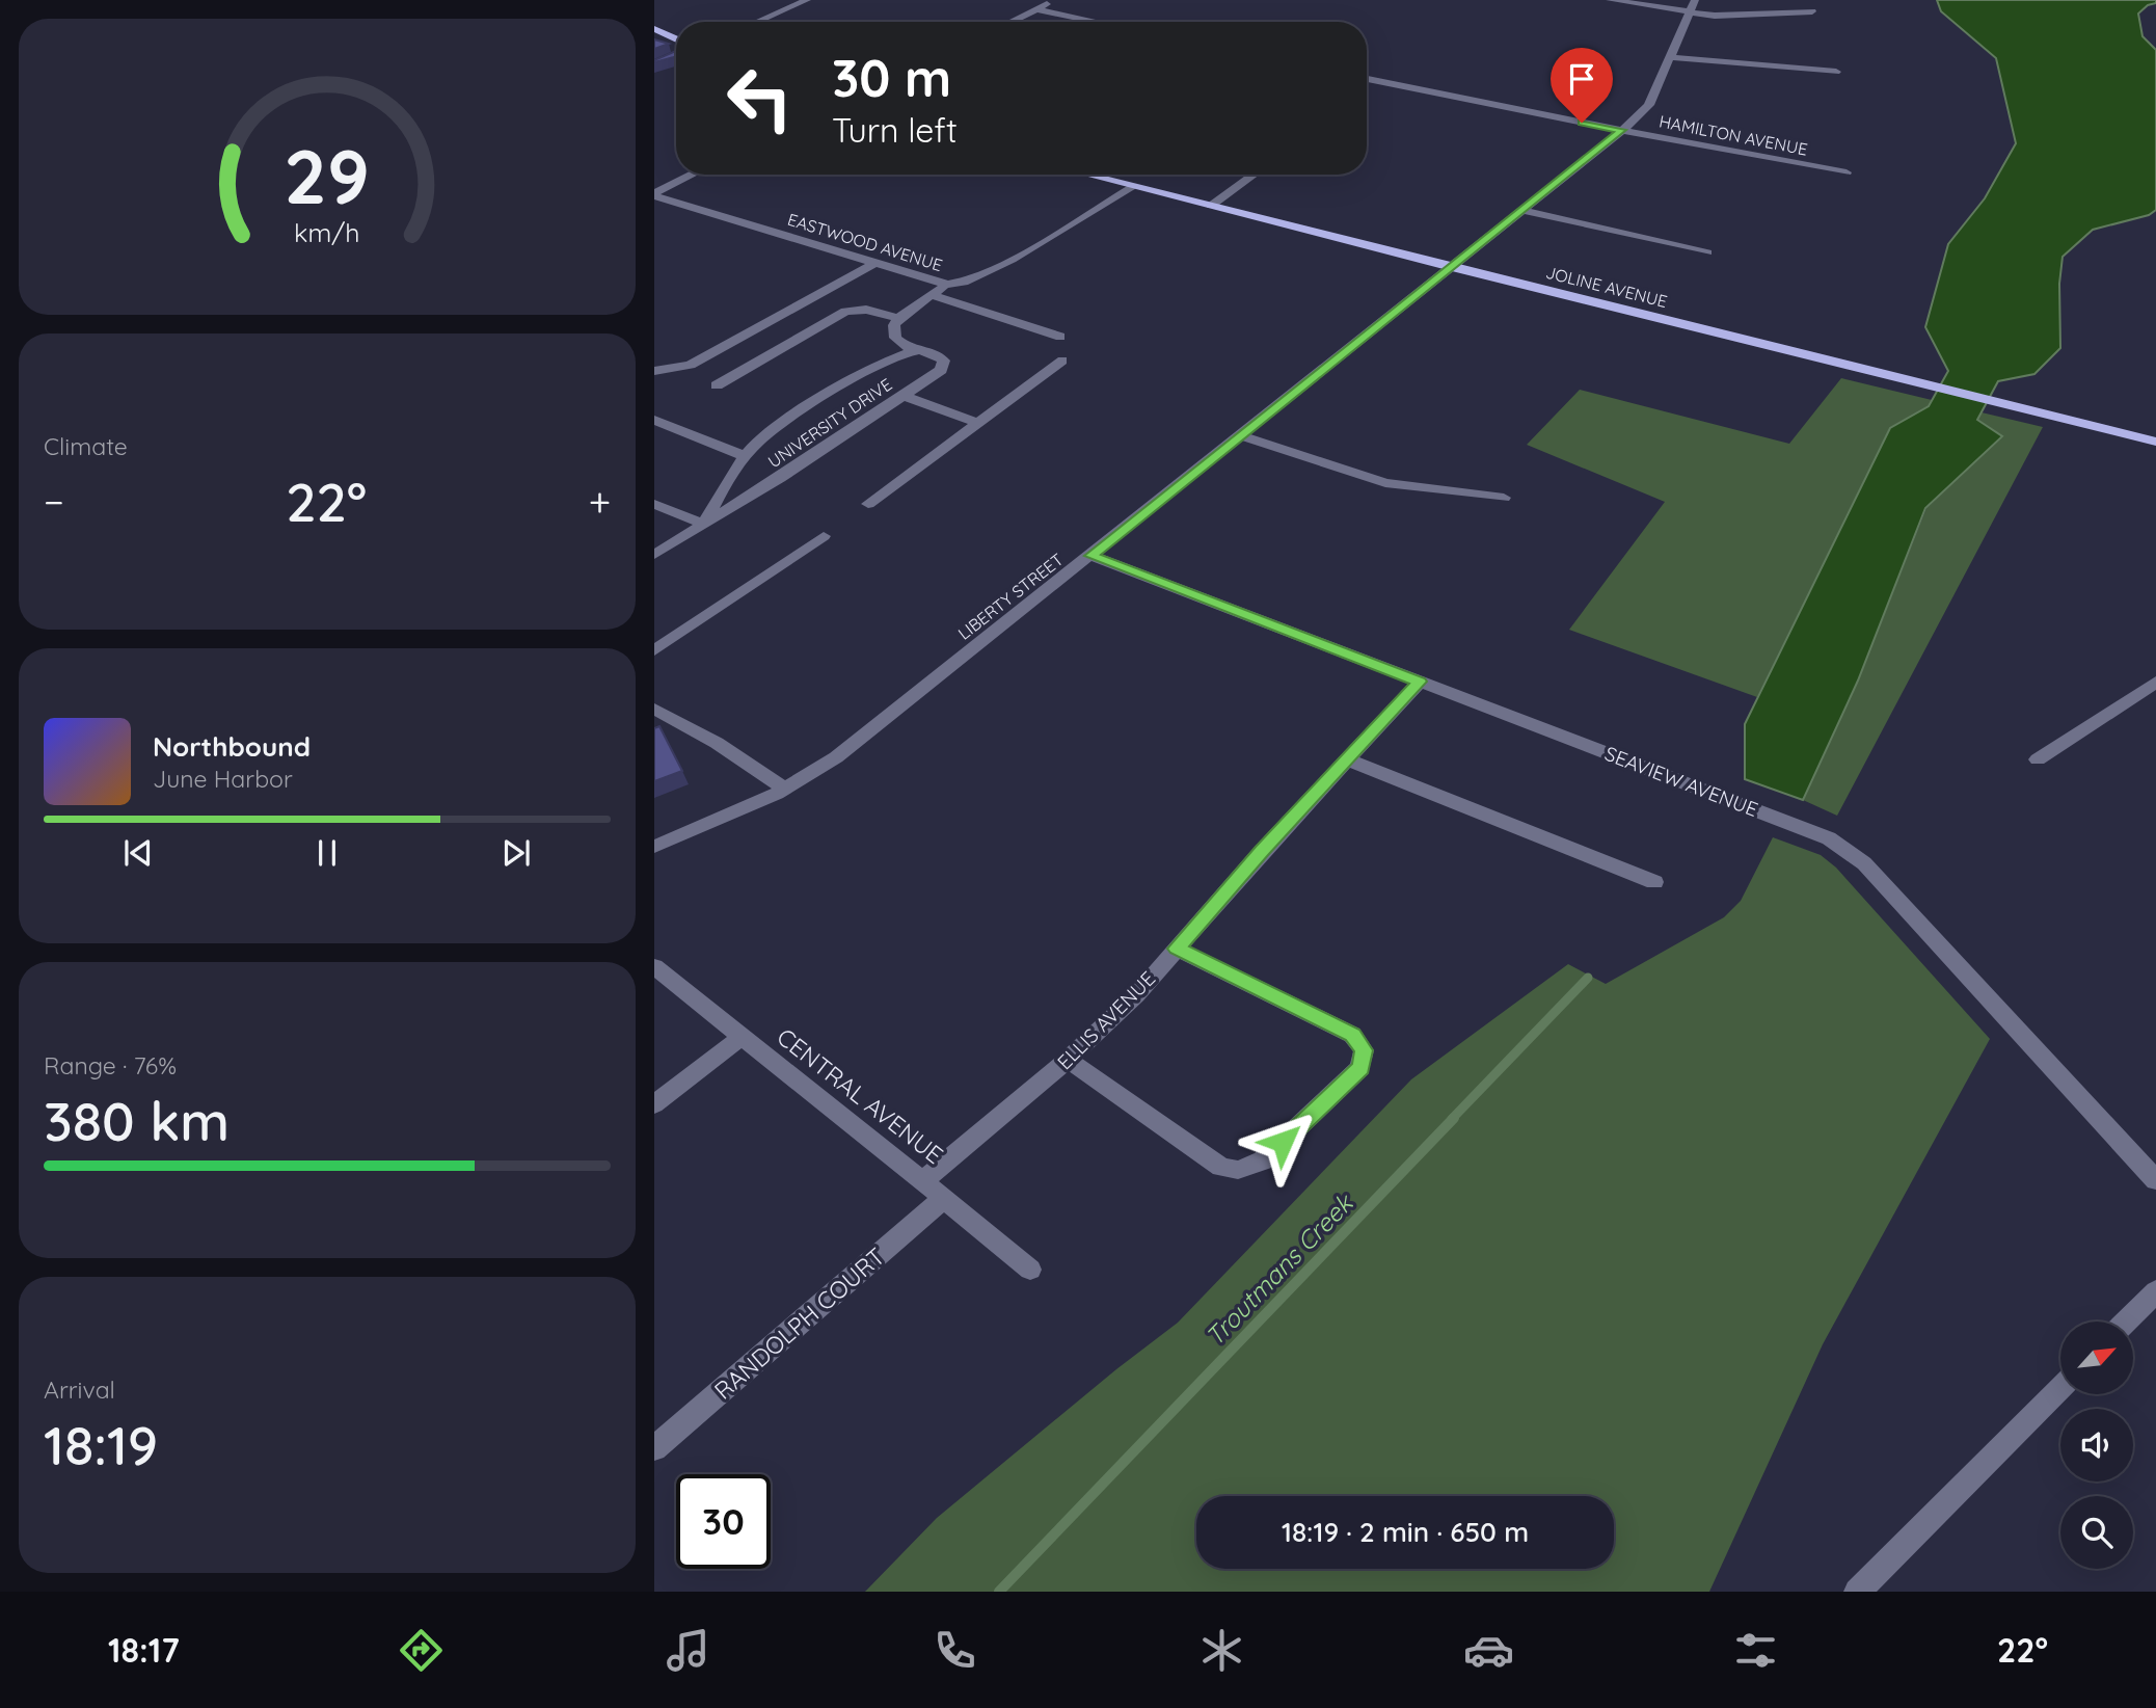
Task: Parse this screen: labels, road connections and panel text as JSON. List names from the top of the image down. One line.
{"streets":{"main road":["JOLINE AVENUE"],"street":["HAMILTON AVENUE","EASTWOOD AVENUE","UNIVERSITY DRIVE","LIBERTY STREET","SEAVIEW AVENUE","ELLIS AVENUE","CENTRAL AVENUE","RANDOLPH COURT"]},"crossings":[["HAMILTON AVENUE","LIBERTY STREET"],["EASTWOOD AVENUE","JOLINE AVENUE"],["JOLINE AVENUE","LIBERTY STREET"],["LIBERTY STREET","SEAVIEW AVENUE"],["SEAVIEW AVENUE","ELLIS AVENUE"],["ELLIS AVENUE","CENTRAL AVENUE"],["CENTRAL AVENUE","RANDOLPH COURT"]],"water":["Troutmans Creek"],"north":"top right","page":{"turn":["30 m","Turn left"],"tile":["Climate",["Range · 76%","380 km"],["Arrival","18:19"]],"heat":["−","22°","+"],"song":["Northbound","June Harbor"],"limit":"30","trip":"18:19 · 2 min · 650 m","tabs":["18:17","22°"],"gauge":["29","km/h"]}}
